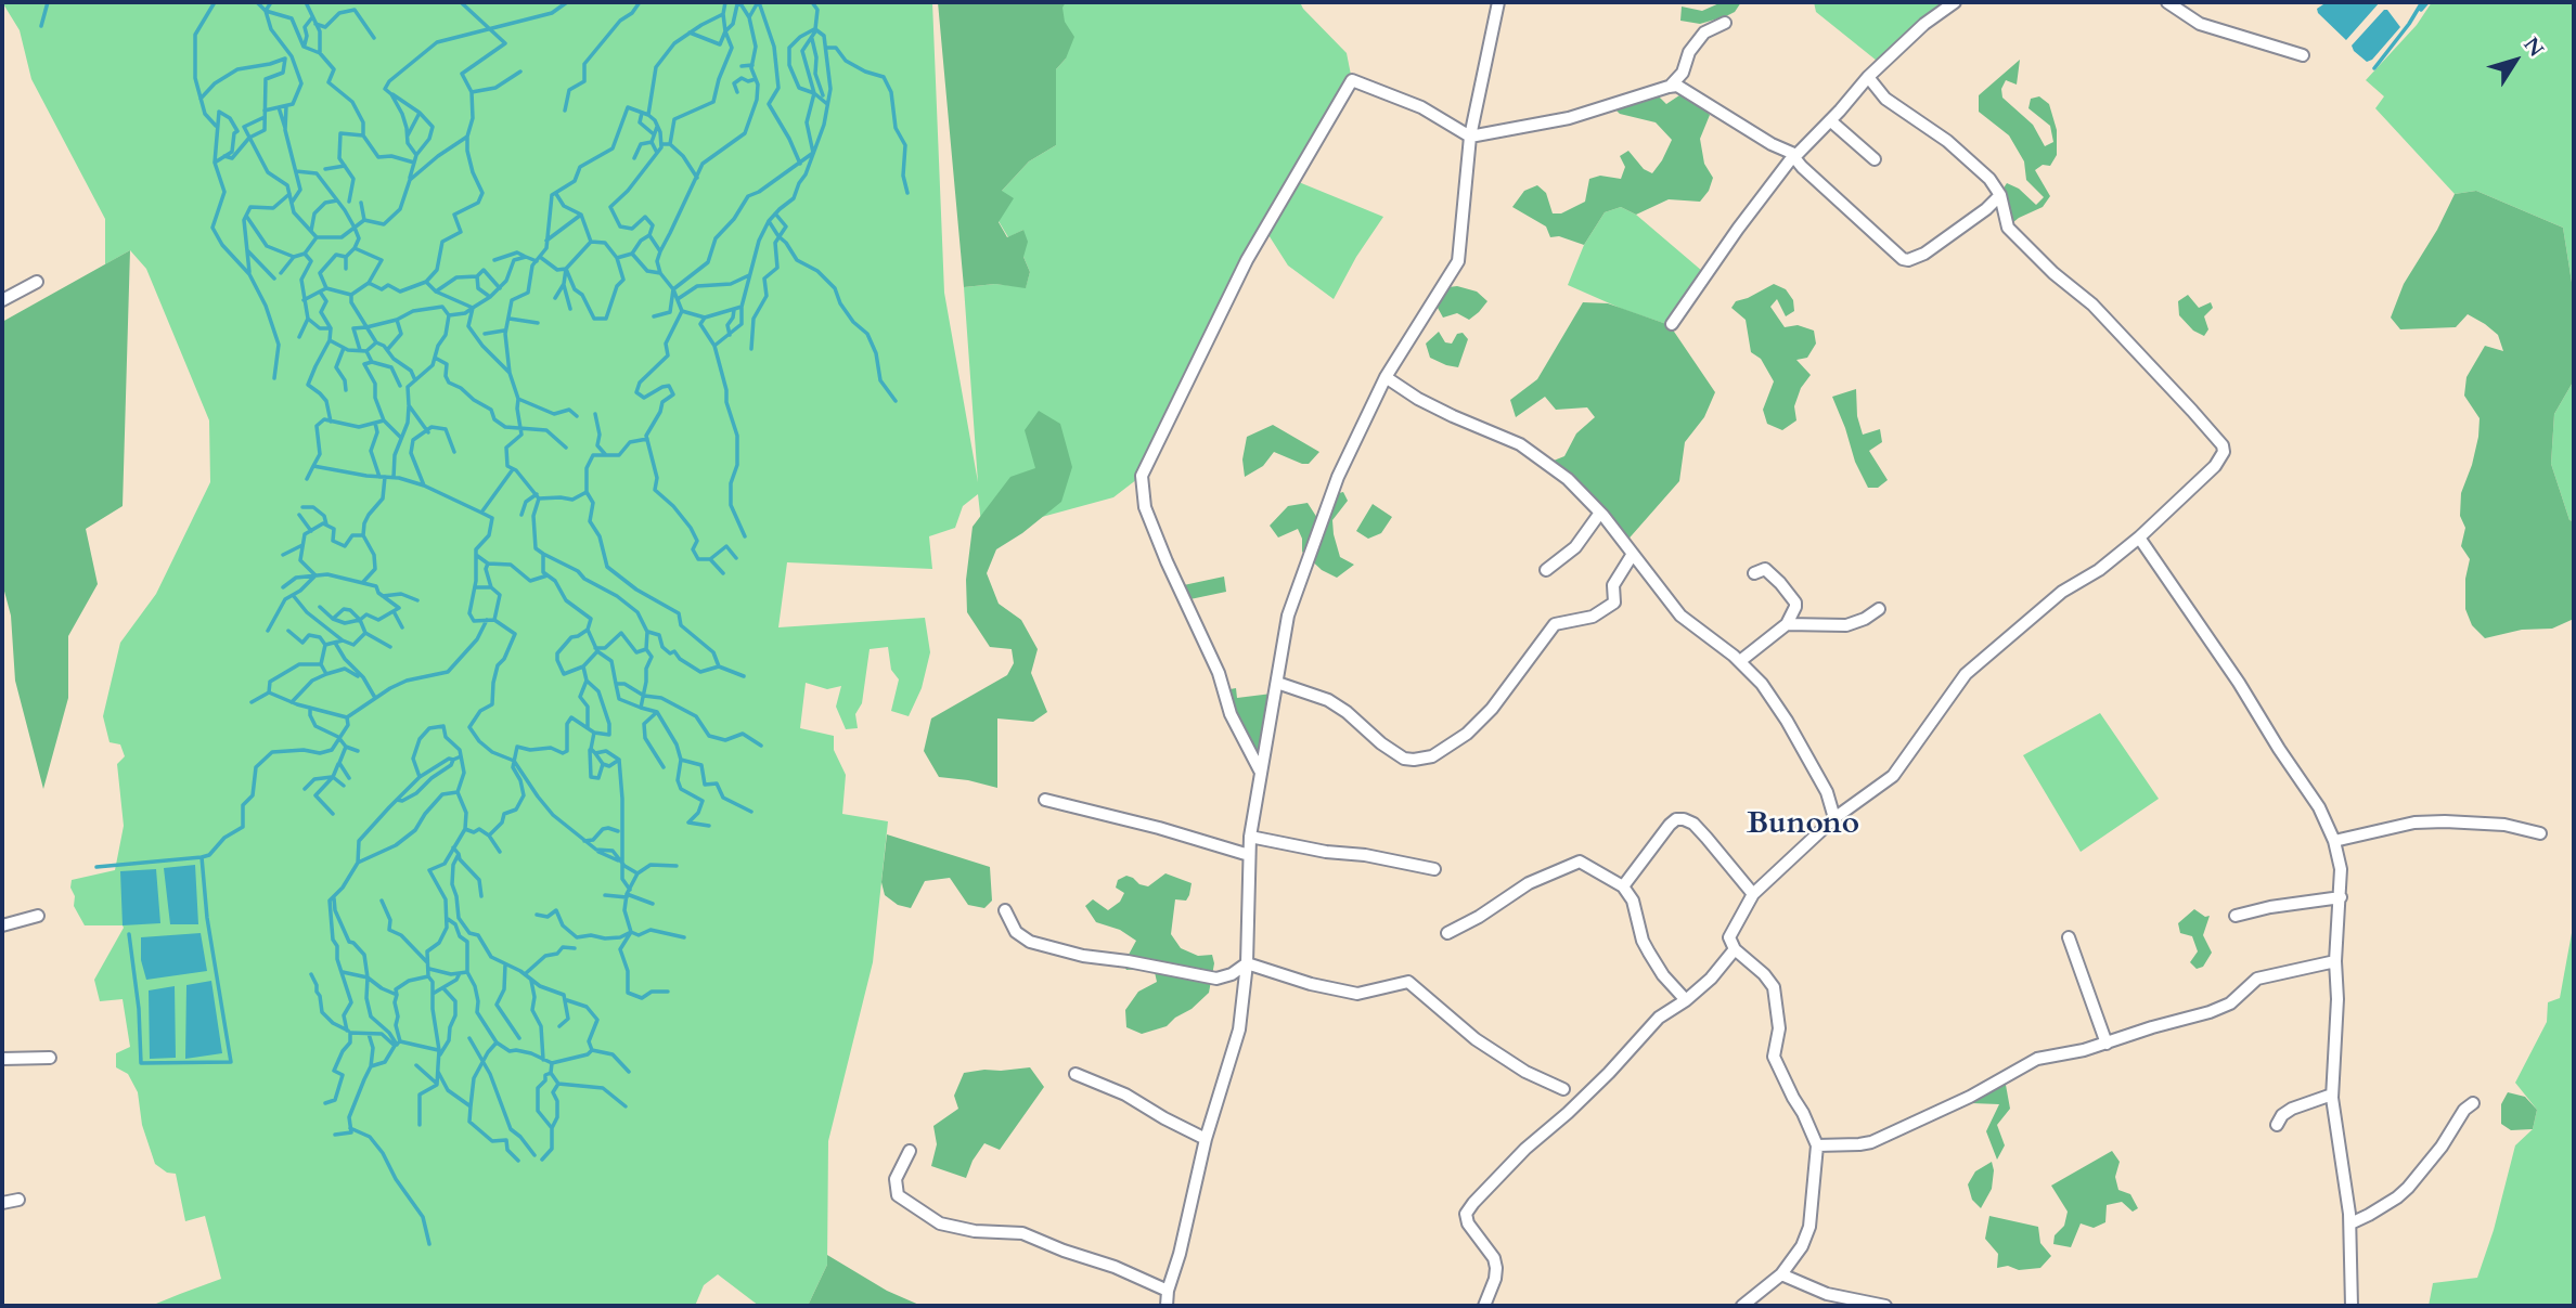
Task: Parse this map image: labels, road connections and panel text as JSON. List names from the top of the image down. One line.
{"districts":["Bunono"],"north":"top right"}
